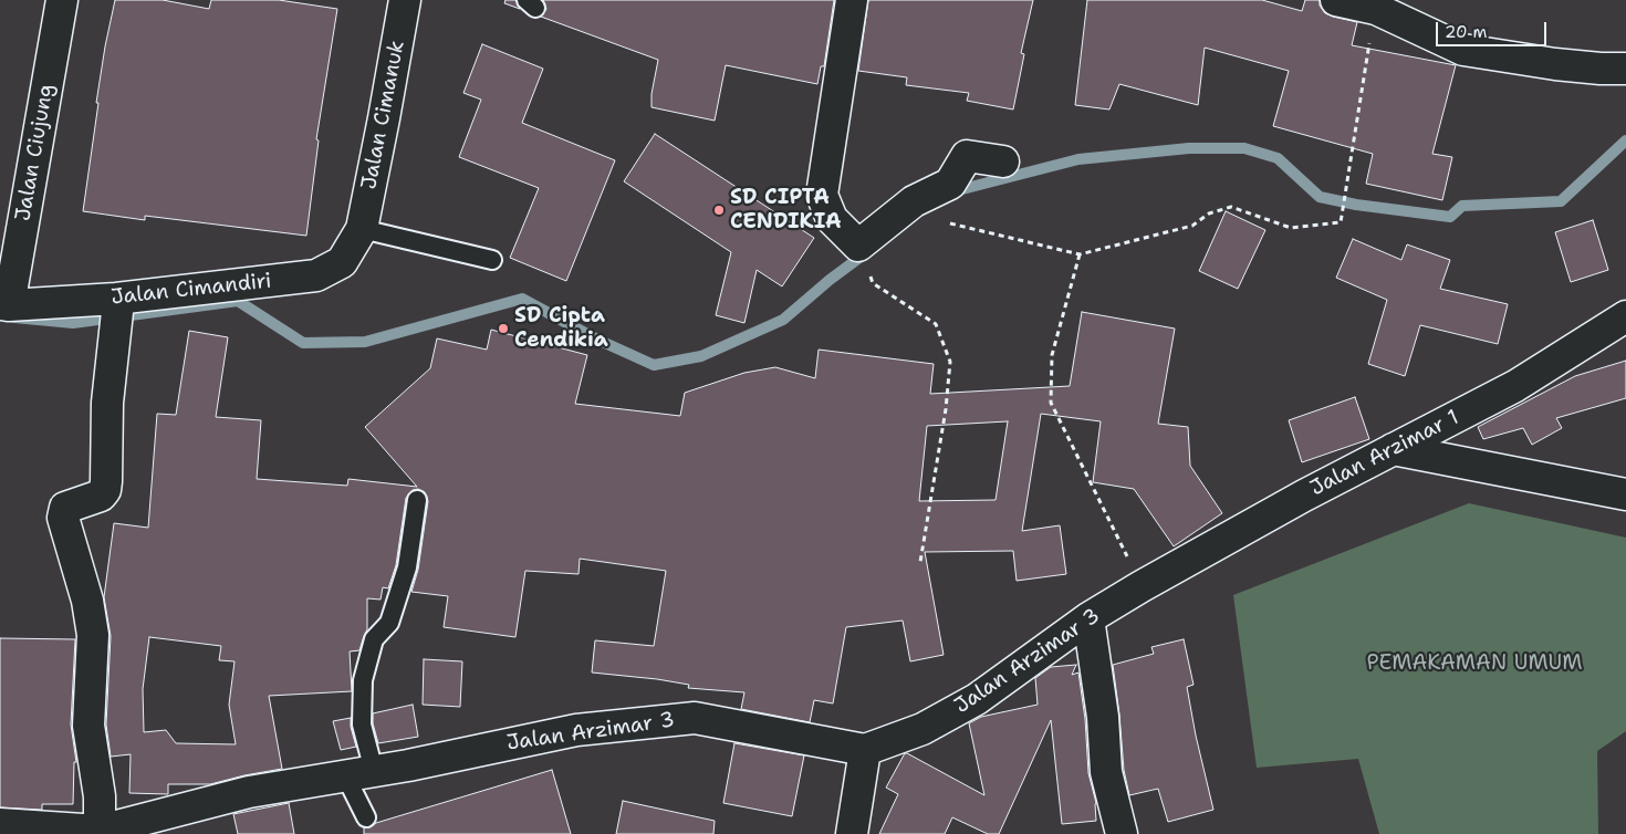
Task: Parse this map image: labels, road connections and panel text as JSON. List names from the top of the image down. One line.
{"streets":{"street":["Jalan Cimanuk","Jalan Ciujung","Jalan Cimandiri","Jalan Arzimar 1","Jalan Arzimar 3"]},"crossings":[["Jalan Cimanuk","Jalan Cimandiri"],["Jalan Ciujung","Jalan Cimandiri"],["Jalan Arzimar 1","Jalan Arzimar 3"]],"parks":["PEMAKAMAN UMUM"],"places":["SD CIPTA CENDIKIA","SD Cipta Cendikia"],"scale_bar":"20 m"}
